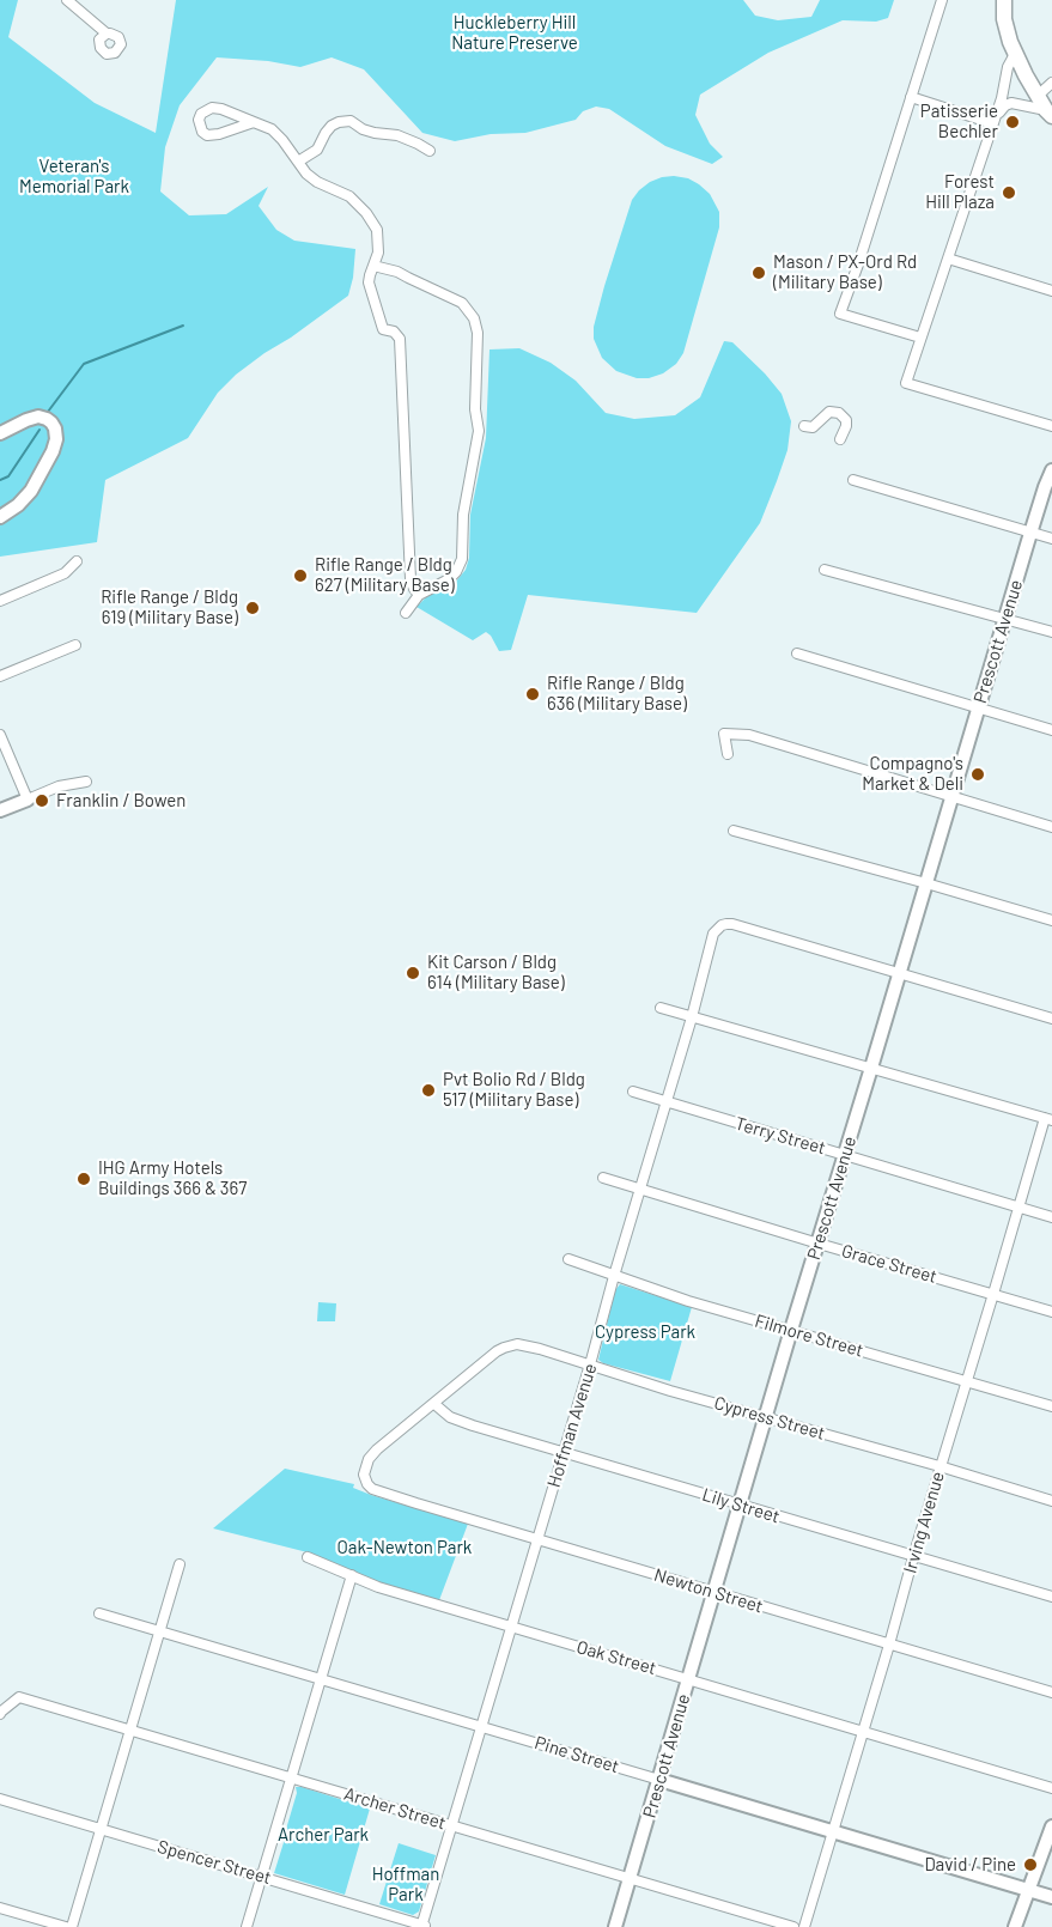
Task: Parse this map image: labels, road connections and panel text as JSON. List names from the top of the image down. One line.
{"streets":{"street":["Prescott Avenue","Terry Street","Grace Street","Filmore Street","Cypress Street","Hoffman Avenue","Lily Street","Irving Avenue","Newton Street","Oak Street","Pine Street","Archer Street","Spencer Street"]},"crossings":[["Prescott Avenue","Terry Street"],["Prescott Avenue","Grace Street"],["Prescott Avenue","Filmore Street"],["Prescott Avenue","Cypress Street"],["Prescott Avenue","Hoffman Avenue"],["Prescott Avenue","Lily Street"],["Prescott Avenue","Newton Street"],["Prescott Avenue","Oak Street"],["Prescott Avenue","Pine Street"],["Prescott Avenue","Archer Street"],["Terry Street","Hoffman Avenue"],["Terry Street","Irving Avenue"],["Grace Street","Hoffman Avenue"],["Grace Street","Irving Avenue"],["Filmore Street","Hoffman Avenue"],["Filmore Street","Irving Avenue"],["Cypress Street","Hoffman Avenue"],["Cypress Street","Lily Street"],["Cypress Street","Irving Avenue"],["Cypress Street","Newton Street"],["Hoffman Avenue","Lily Street"],["Hoffman Avenue","Newton Street"],["Hoffman Avenue","Oak Street"],["Hoffman Avenue","Pine Street"],["Hoffman Avenue","Archer Street"],["Hoffman Avenue","Spencer Street"],["Lily Street","Irving Avenue"],["Irving Avenue","Newton Street"],["Irving Avenue","Oak Street"],["Irving Avenue","Pine Street"]],"parks":["Huckleberry Hill Nature Preserve","Veteran's Memorial Park","Cypress Park","Oak-Newton Park","Archer Park","Hoffman Park"],"places":["Patisserie Bechler","Forest Hill Plaza","Mason / PX-Ord Rd (Military Base)","Rifle Range / Bldg 627 (Military Base)","Rifle Range / Bldg 619 (Military Base)","Rifle Range / Bldg 636 (Military Base)","Compagno's Market & Deli","Franklin / Bowen","Kit Carson / Bldg 614 (Military Base)","Pvt Bolio Rd / Bldg 517 (Military Base)","IHG Army Hotels Buildings 366 & 367","David / Pine"]}
